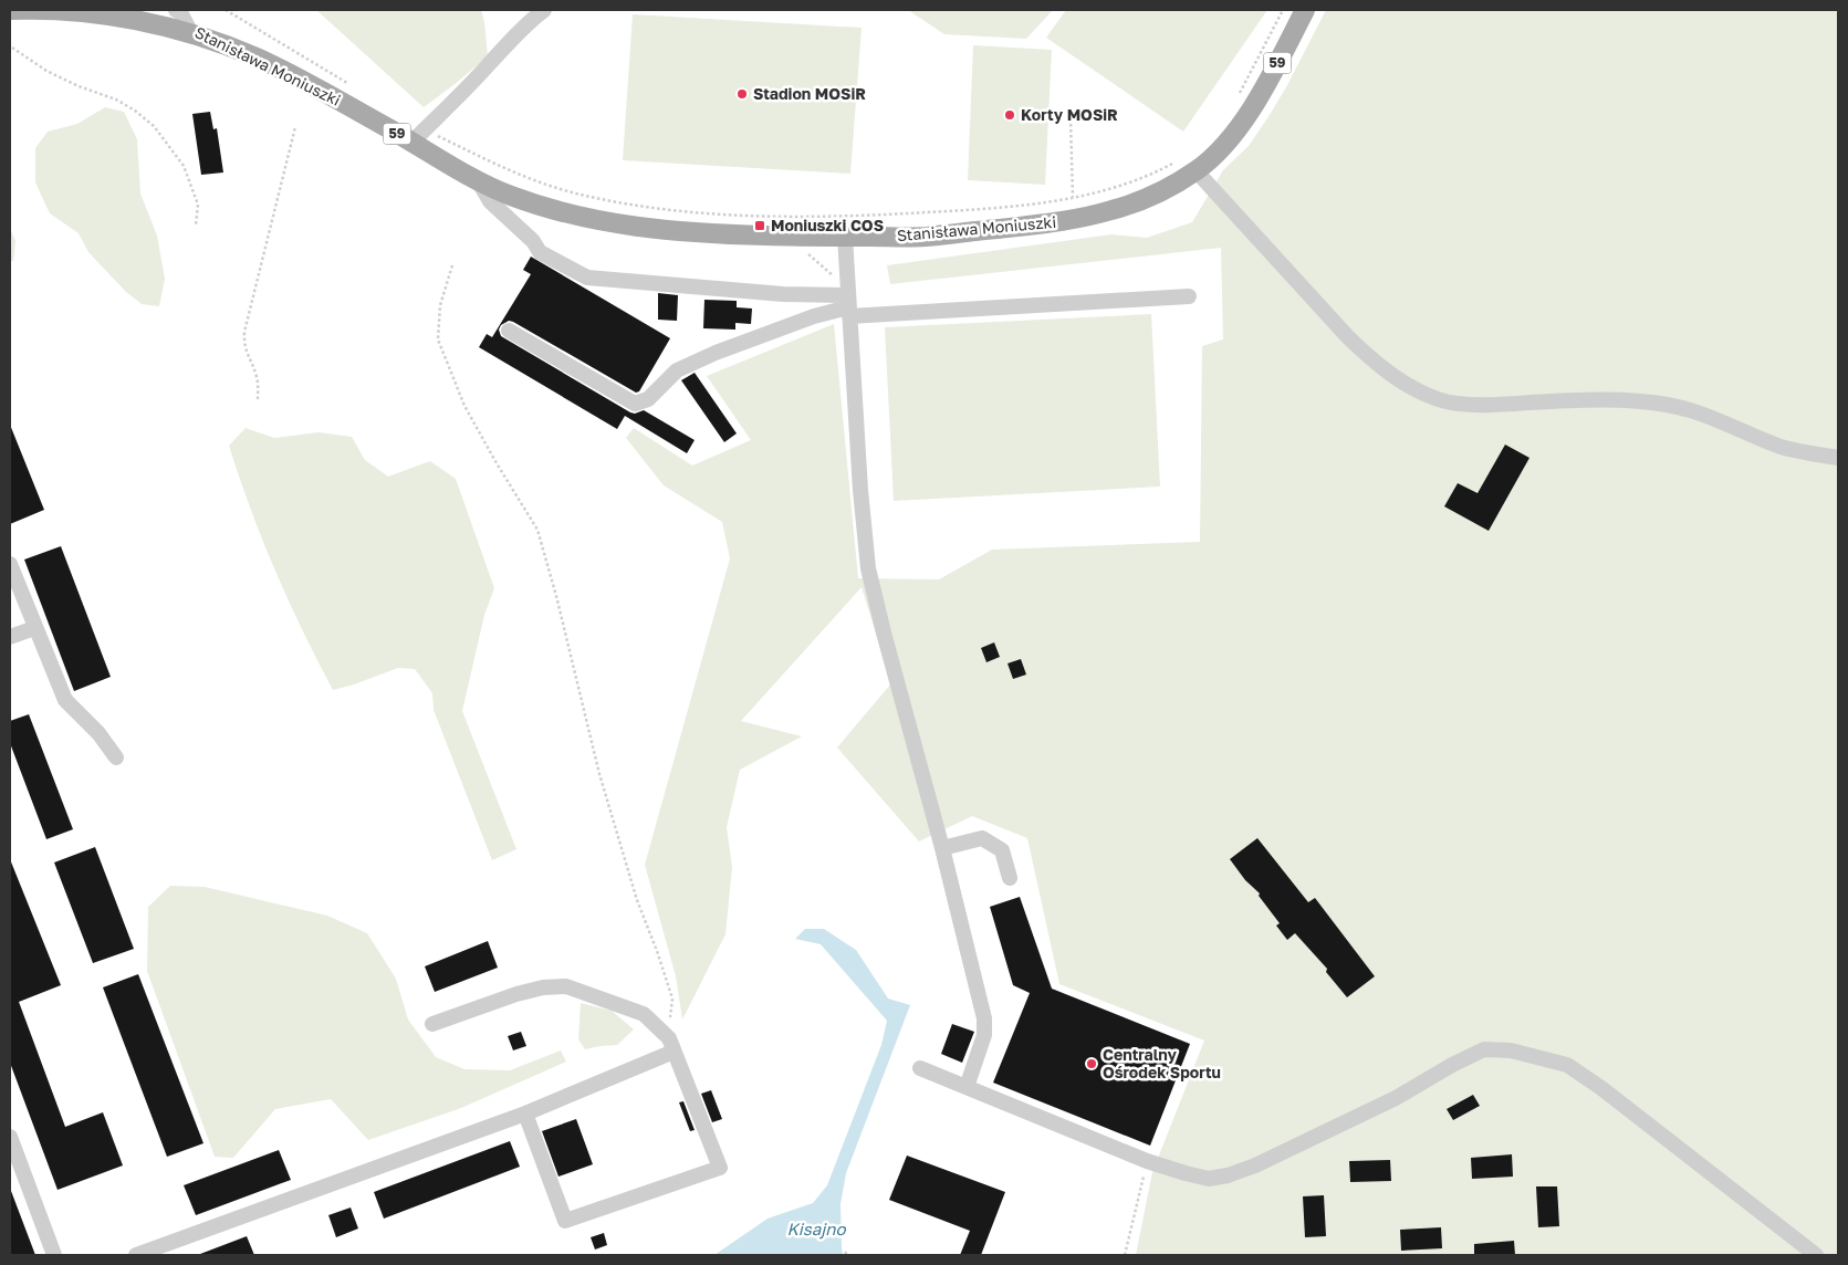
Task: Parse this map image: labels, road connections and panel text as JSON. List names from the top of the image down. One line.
{"streets":{"main road":["59","Stanisława Moniuszki"]},"crossings":[["59","Stanisława Moniuszki"]],"water":["Kisajno"],"places":{"other":["Stadion MOSiR","Korty MOSiR","Centralny Ośrodek Sportu"],"transit":["Moniuszki COS"]}}
